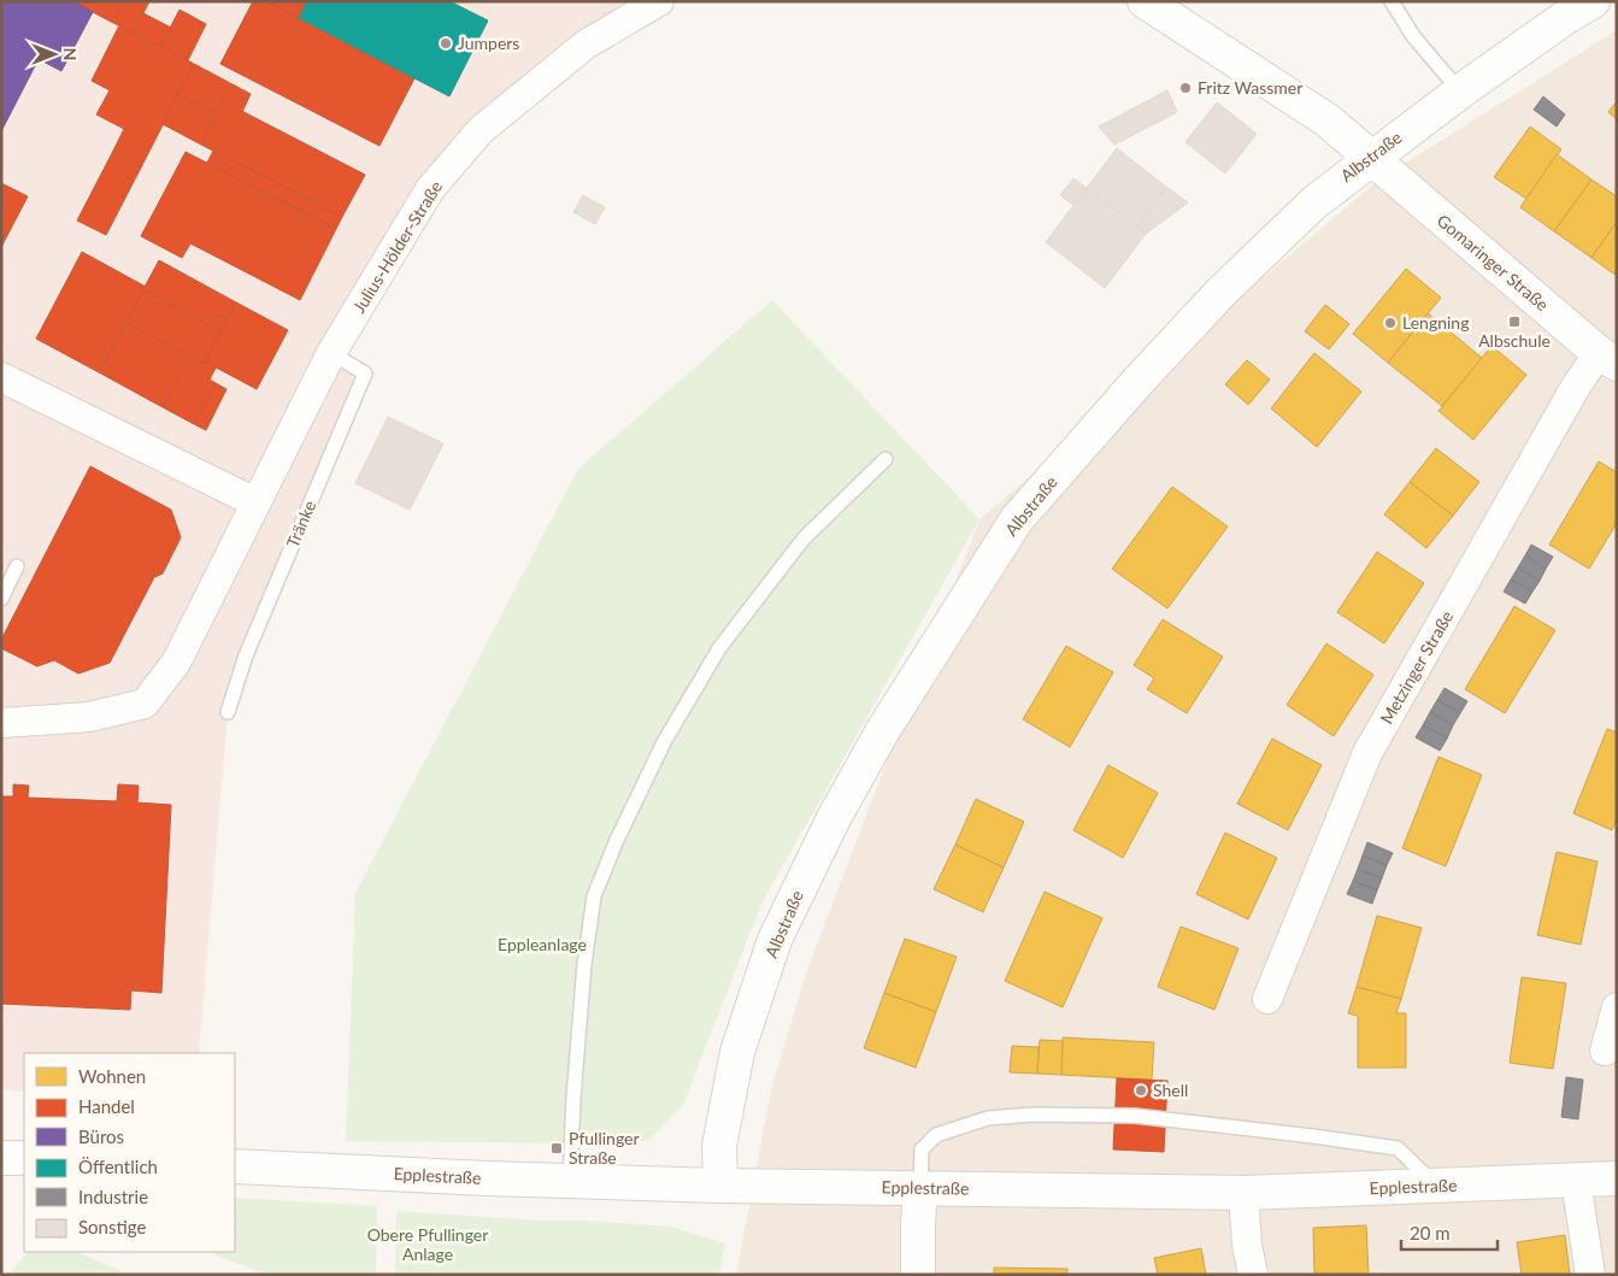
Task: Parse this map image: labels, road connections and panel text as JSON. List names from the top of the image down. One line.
{"streets":{"street":["Albstraße","Julius-Hölder-Straße","Gomaringer Straße","Metzinger Straße","Epplestraße"],"lane":["Tränke"]},"crossings":[["Albstraße","Gomaringer Straße"],["Albstraße","Epplestraße"],["Julius-Hölder-Straße","Tränke"],["Gomaringer Straße","Metzinger Straße"]],"parks":["Eppleanlage","Obere Pfullinger Anlage"],"places":{"other":["Jumpers","Fritz Wassmer","Lengning","Shell"],"transit":["Albschule","Pfullinger Straße"]},"legend":["Wohnen","Handel","Büros","Öffentlich","Industrie","Sonstige"],"scale_bar":"20 m","north":"right"}
